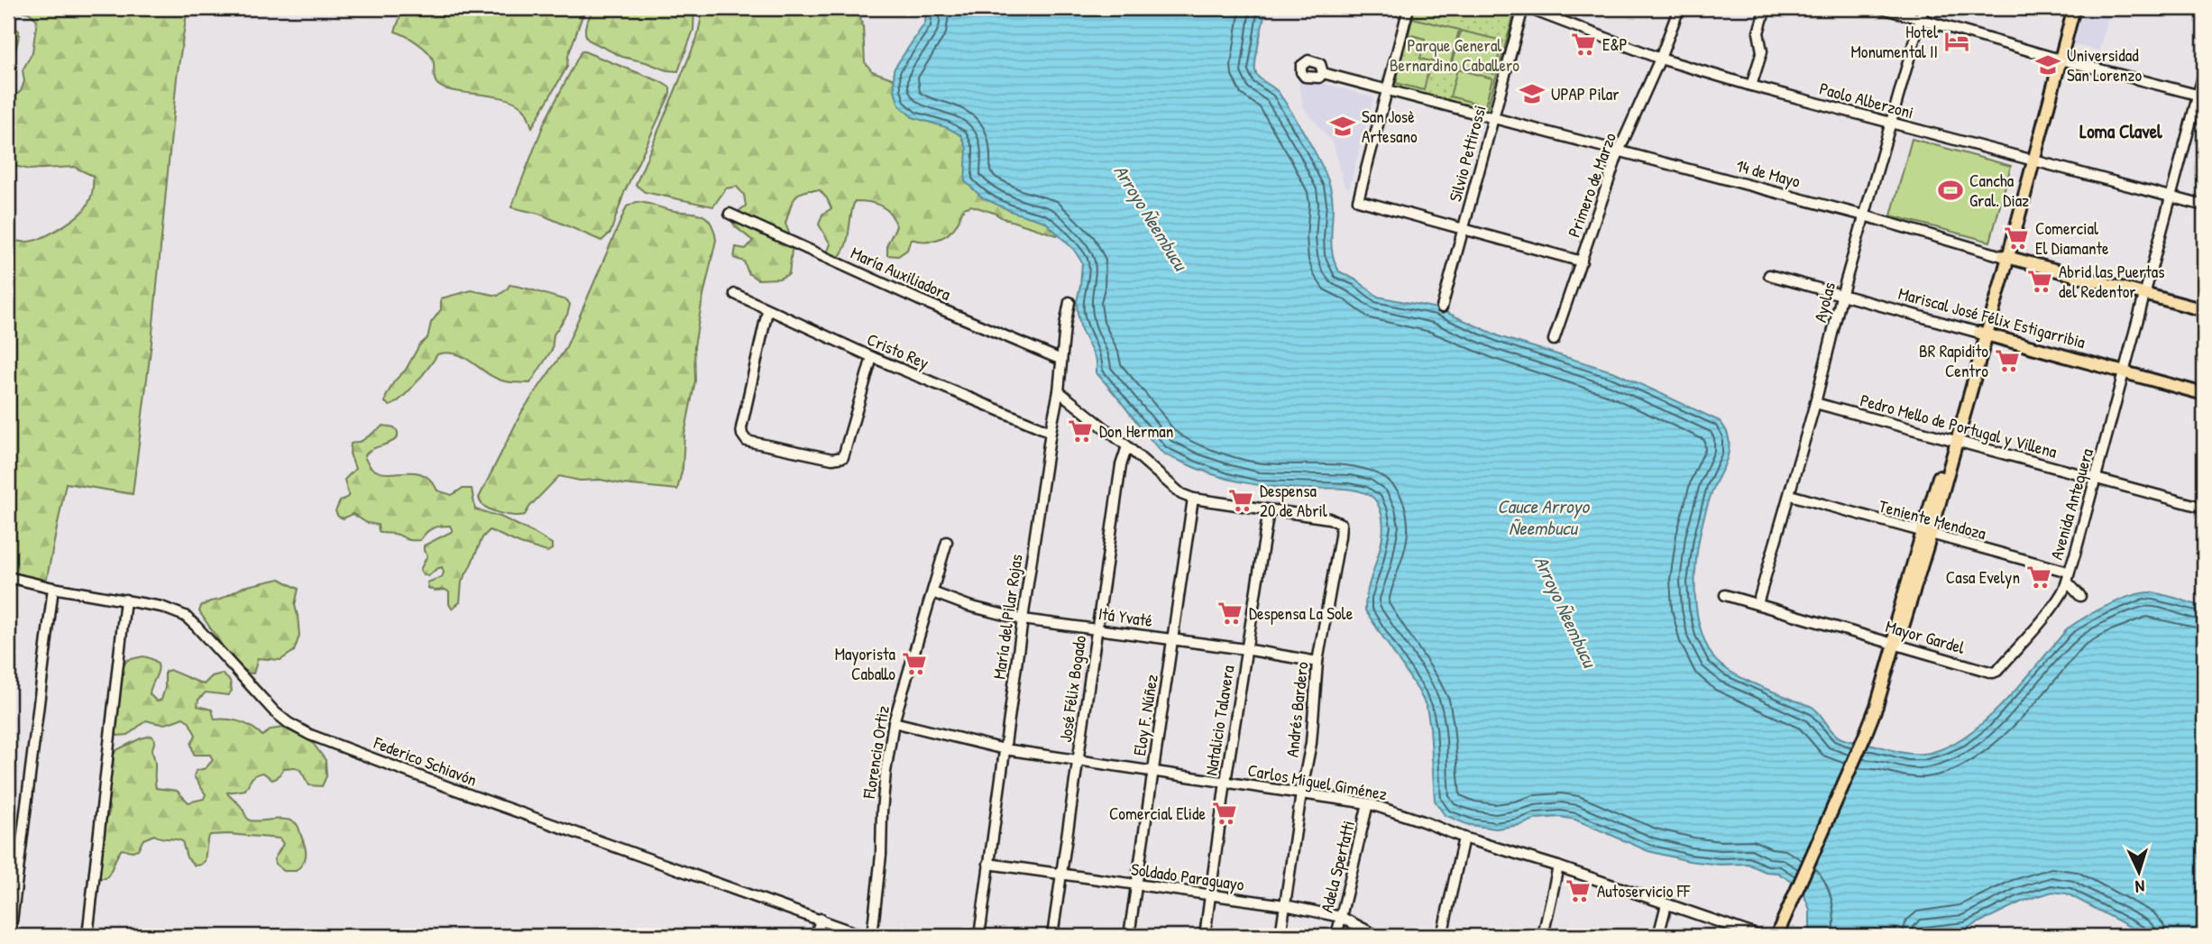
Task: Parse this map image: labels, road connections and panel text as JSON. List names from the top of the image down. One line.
{"streets":{"main road":["14 de Mayo","Mariscal José Félix Estigarribia"],"street":["Paolo Alberzoni","Silvio Pettirossi","Primero de Marzo","María Auxiliadora","Ayolas","Cristo Rey","Pedro Mello de Portugal y Villena","Avenida Antequera","Teniente Mendoza","María del Pilar Rojas","Itá Yvaté","Mayor Gardel","José Félix Bogado","Andrés Bardero","Eloy F. Núñez","Natalicio Talavera","Florencia Ortiz","Federico Schiavón","Carlos Miguel Giménez","Adela Spertatti","Soldado Paraguayo"]},"crossings":[["Paolo Alberzoni","Silvio Pettirossi"],["Paolo Alberzoni","Primero de Marzo"],["Paolo Alberzoni","Ayolas"],["Paolo Alberzoni","Avenida Antequera"],["Silvio Pettirossi","14 de Mayo"],["14 de Mayo","Primero de Marzo"],["14 de Mayo","Ayolas"],["14 de Mayo","Avenida Antequera"],["María Auxiliadora","María del Pilar Rojas"],["Ayolas","Mariscal José Félix Estigarribia"],["Ayolas","Pedro Mello de Portugal y Villena"],["Ayolas","Teniente Mendoza"],["Ayolas","Mayor Gardel"],["Mariscal José Félix Estigarribia","Avenida Antequera"],["Cristo Rey","María del Pilar Rojas"],["Pedro Mello de Portugal y Villena","Avenida Antequera"],["Avenida Antequera","Teniente Mendoza"],["María del Pilar Rojas","Itá Yvaté"],["María del Pilar Rojas","Carlos Miguel Giménez"],["María del Pilar Rojas","Soldado Paraguayo"],["Itá Yvaté","José Félix Bogado"],["Itá Yvaté","Andrés Bardero"],["Itá Yvaté","Eloy F. Núñez"],["Itá Yvaté","Natalicio Talavera"],["Itá Yvaté","Florencia Ortiz"],["José Félix Bogado","Carlos Miguel Giménez"],["José Félix Bogado","Soldado Paraguayo"],["Andrés Bardero","Natalicio Talavera"],["Andrés Bardero","Carlos Miguel Giménez"],["Andrés Bardero","Soldado Paraguayo"],["Eloy F. Núñez","Carlos Miguel Giménez"],["Eloy F. Núñez","Soldado Paraguayo"],["Natalicio Talavera","Carlos Miguel Giménez"],["Natalicio Talavera","Soldado Paraguayo"],["Florencia Ortiz","Carlos Miguel Giménez"],["Carlos Miguel Giménez","Adela Spertatti"],["Adela Spertatti","Soldado Paraguayo"]],"districts":["Loma Clavel"],"water":["Arroyo Ñeembucu","Cauce Arroyo Ñeembucu"],"parks":["Parque General Bernardino Caballero"],"places":{"hotel":["Hotel Monumental II"],"supermarket":["E&P","Comercial El Diamante","Abrid las Puertas del Redentor","BR Rapidito Centro","Don Herman","Despensa 20 de Abril","Casa Evelyn","Despensa La Sole","Mayorista Caballo","Comercial Elide","Autoservicio FF"],"school or university":["Universidad San Lorenzo","UPAP Pilar","San Josè Artesano"],"sports":["Cancha Gral. Diaz"]},"north":"bottom"}
